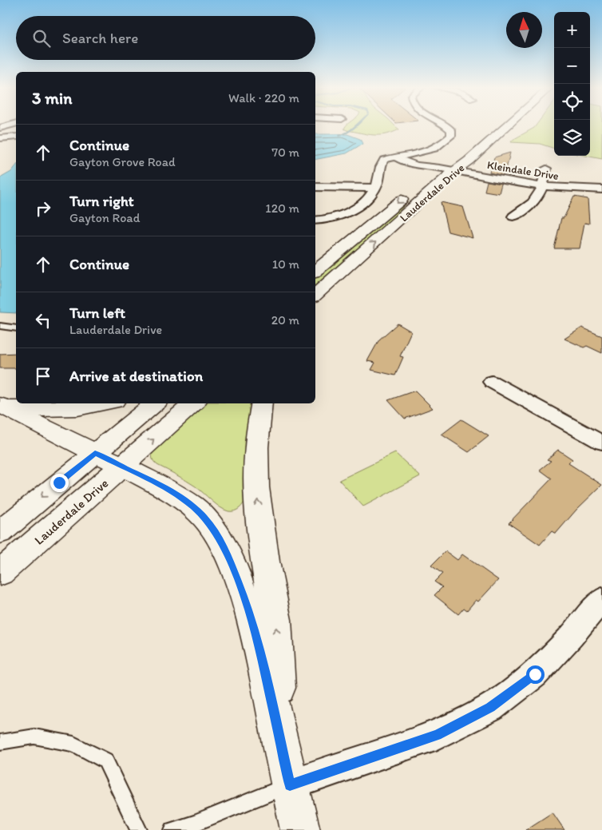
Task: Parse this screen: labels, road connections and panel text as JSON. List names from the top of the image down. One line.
{"streets":{"main road":["Lauderdale Drive"],"street":["Kleindale Drive"]},"crossings":[["Kleindale Drive","Lauderdale Drive"]],"north":"top","page":{"map_buttons":["+","−"],"search":"Search here","heading":["3 min","Walk · 220 m"],"list":[["Continue","Gayton Grove Road","70 m"],["Turn right","Gayton Road","120 m"],["Continue","10 m"],["Turn left","Lauderdale Drive","20 m"],"Arrive at destination"]}}
